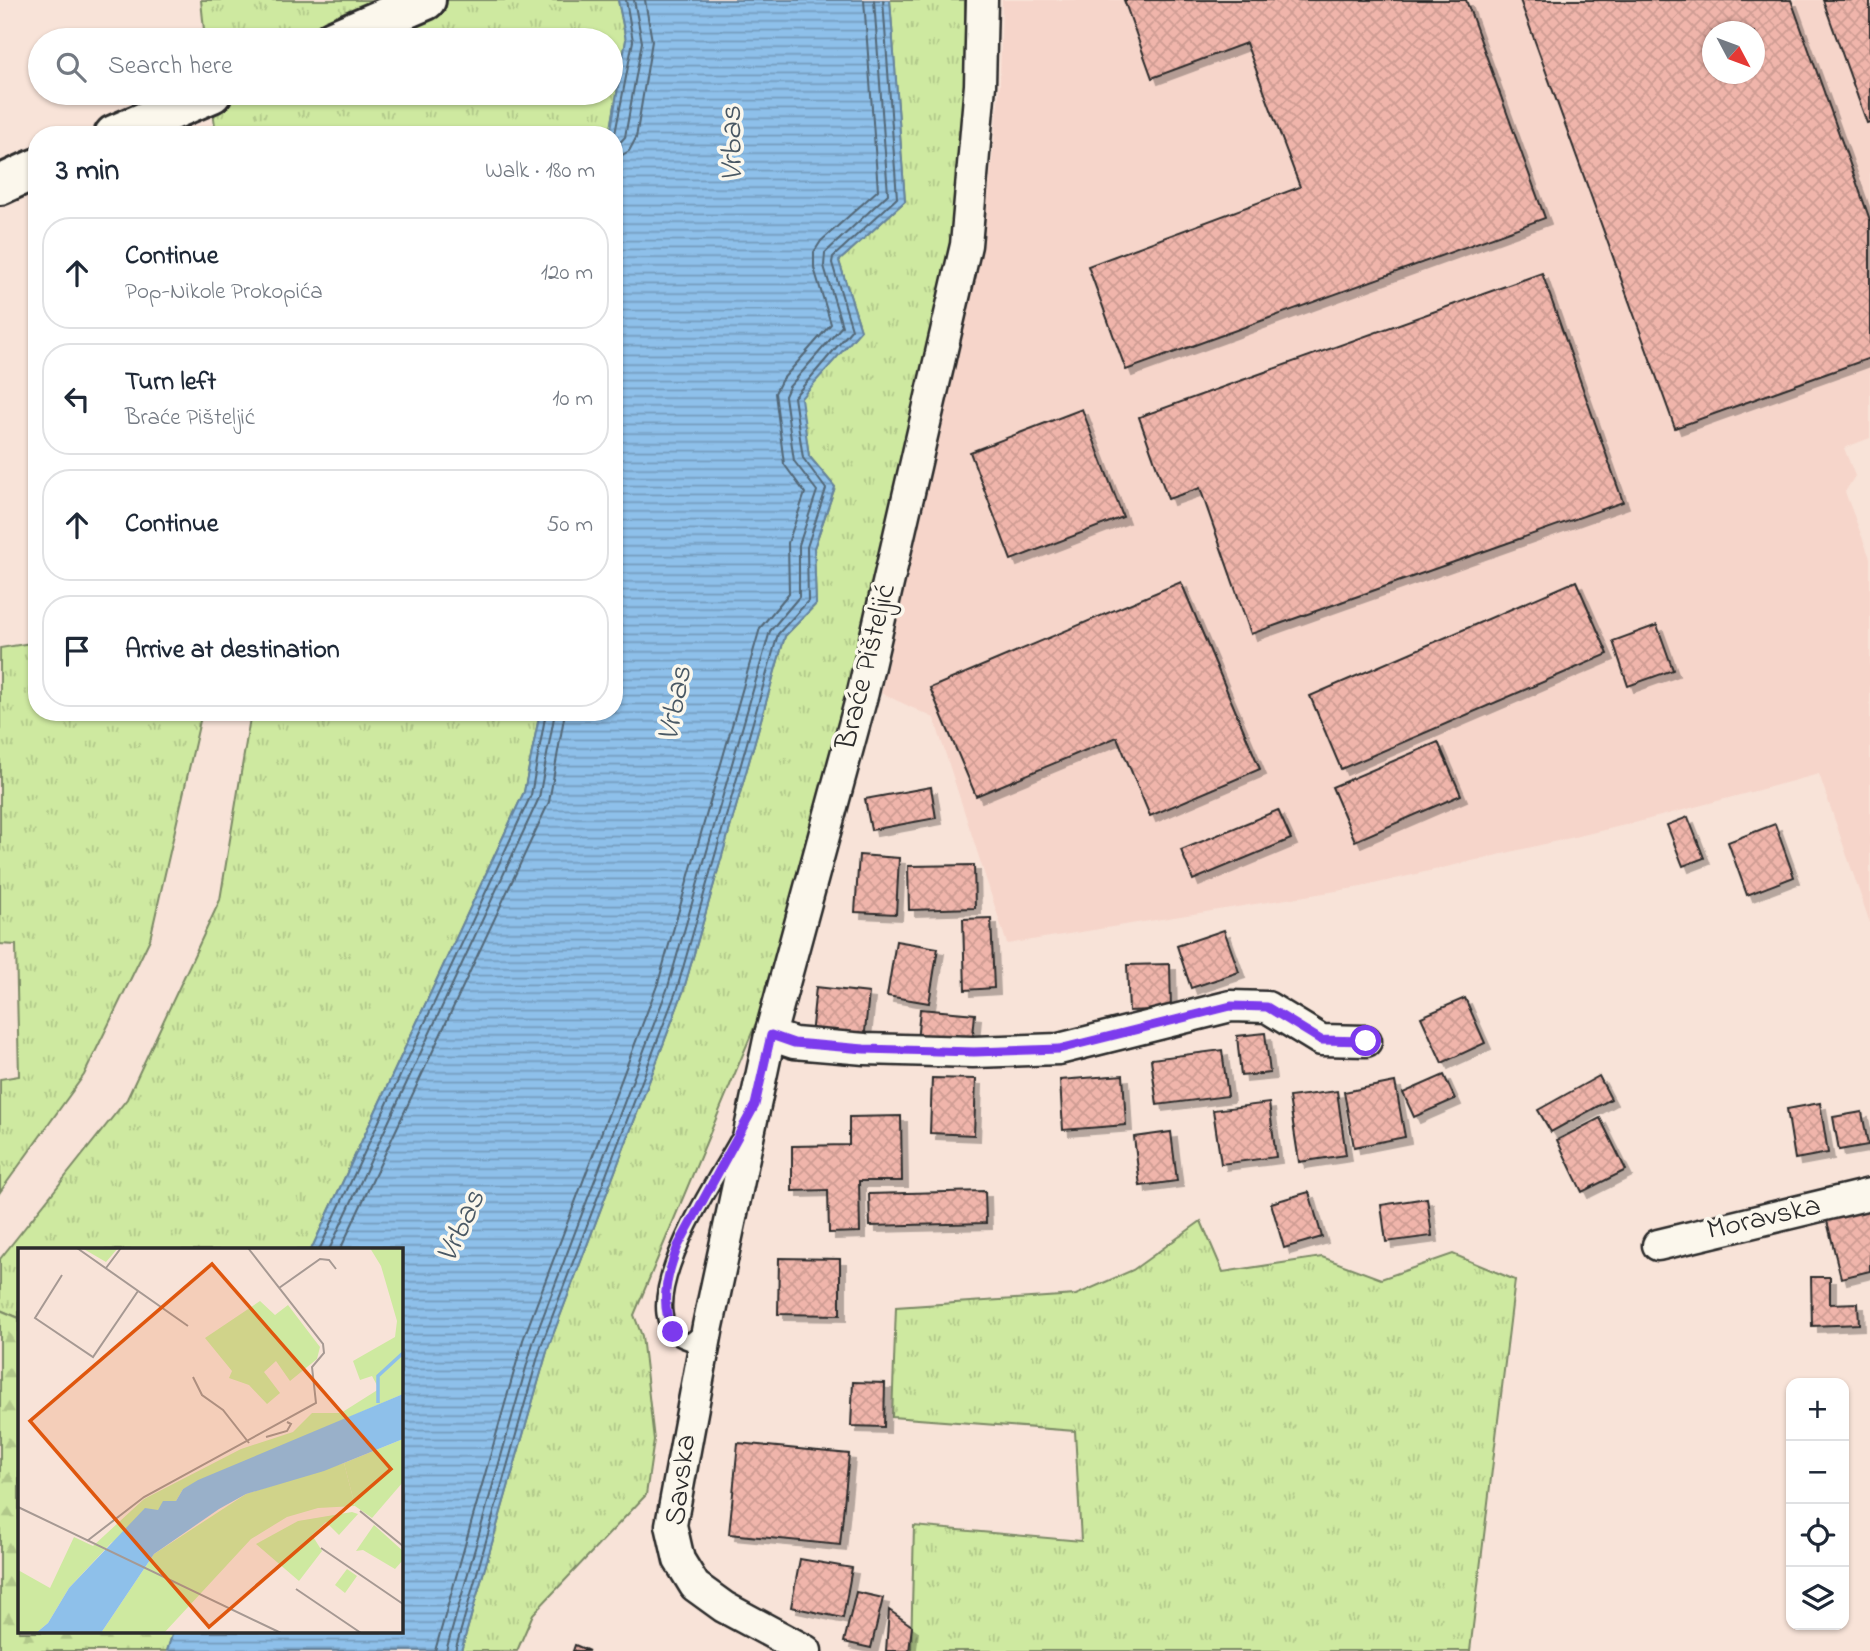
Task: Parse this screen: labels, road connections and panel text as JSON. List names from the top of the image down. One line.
{"streets":{"street":["Braće Pišteljić","Moravska","Savska"]},"crossings":[["Braće Pišteljić","Savska"]],"water":["Vrbas"],"north":"bottom right","page":{"search":"Search here","heading":["3 min","Walk · 180 m"],"list":[["Continue","Pop-Nikole Prokopića","120 m"],["Turn left","Braće Pišteljić","10 m"],["Continue","50 m"],"Arrive at destination"],"map_buttons":["+","−"]}}
